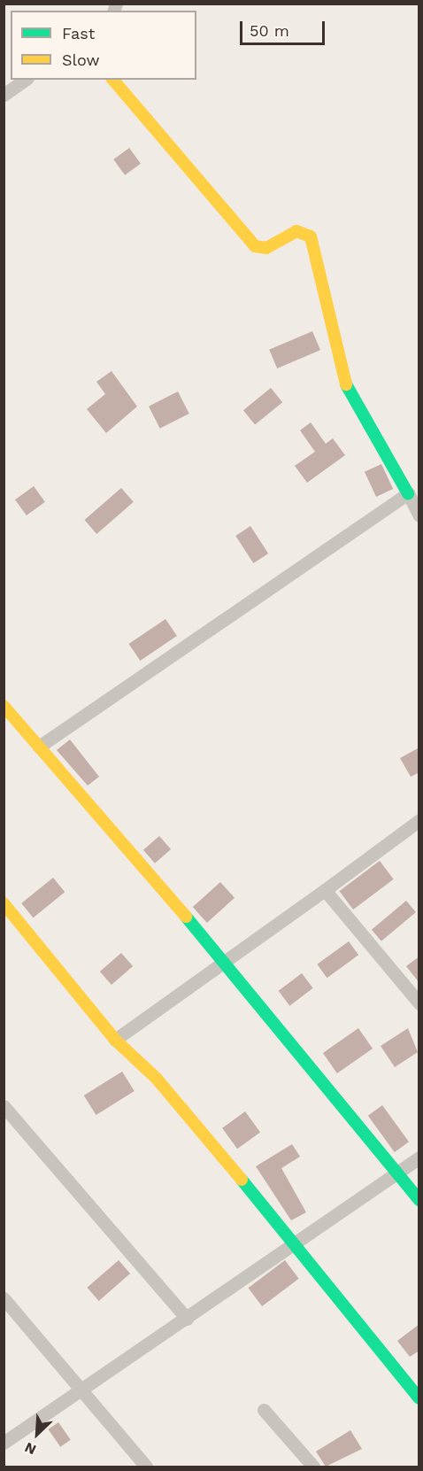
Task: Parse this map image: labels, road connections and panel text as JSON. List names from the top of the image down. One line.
{"legend":["Fast","Slow"],"scale_bar":"50 m","north":"bottom left"}
